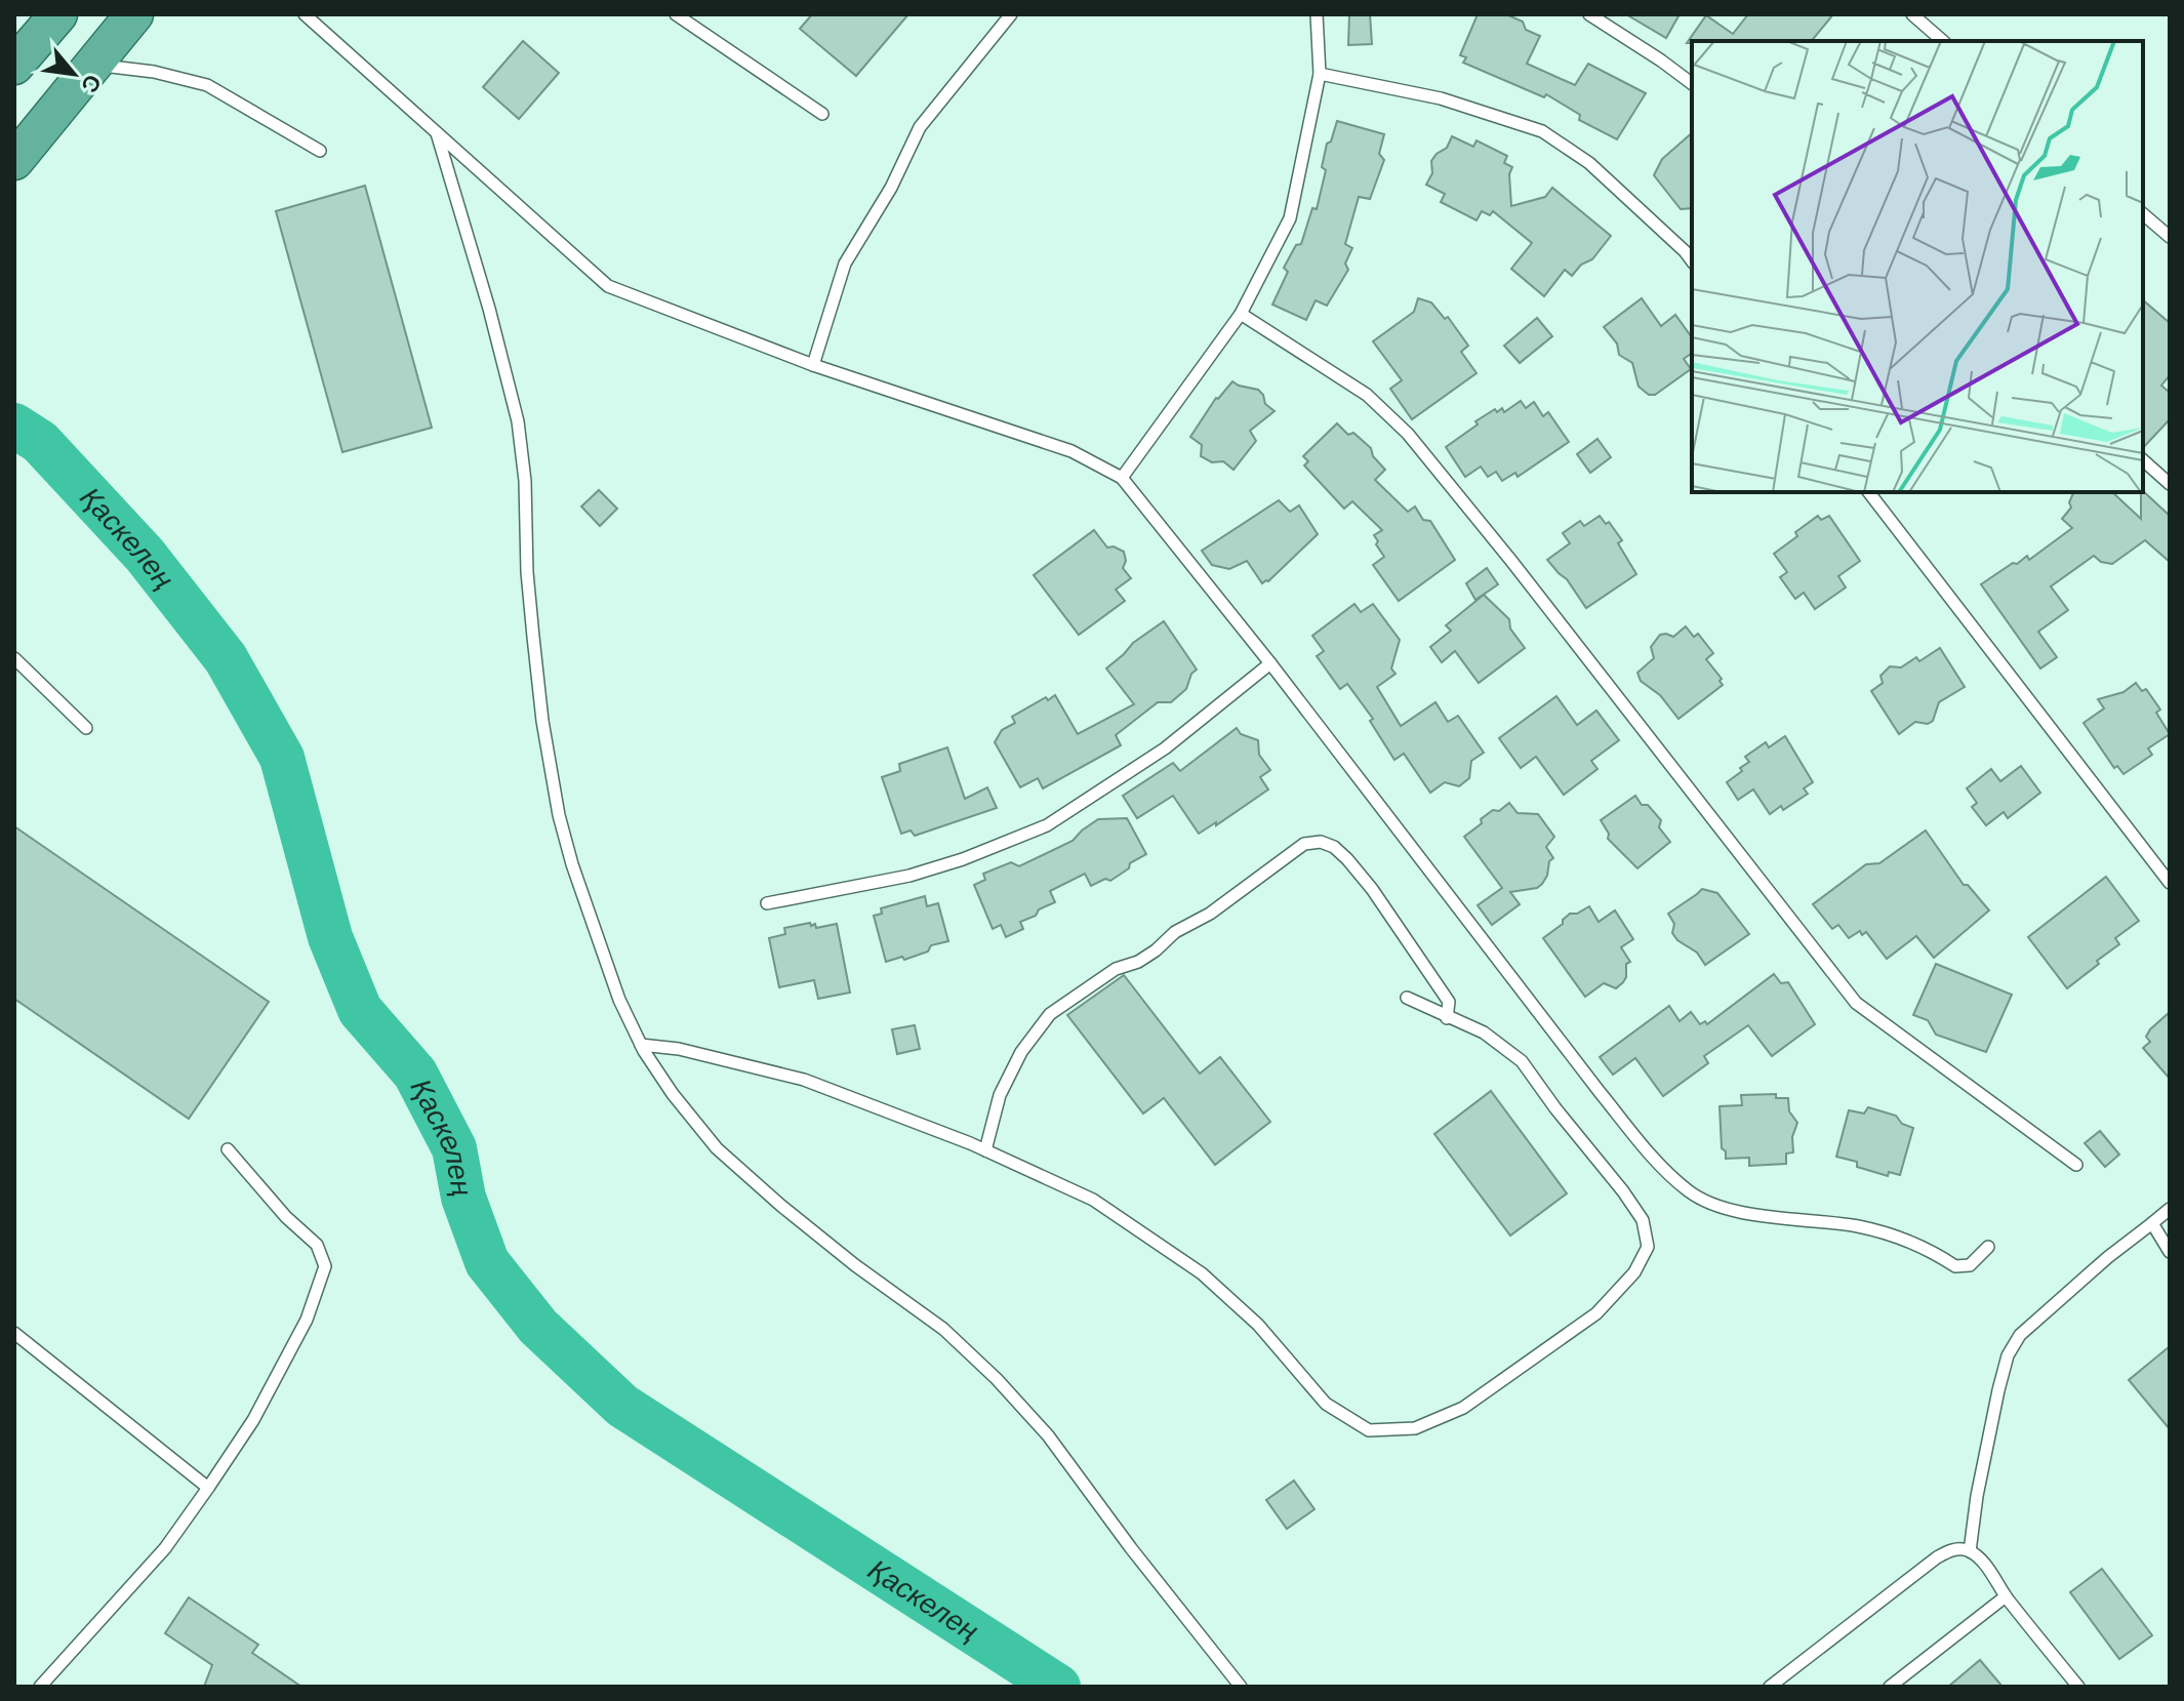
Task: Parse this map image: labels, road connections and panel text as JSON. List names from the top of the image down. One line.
{"water":["Қаскелең"],"north":"bottom right"}
